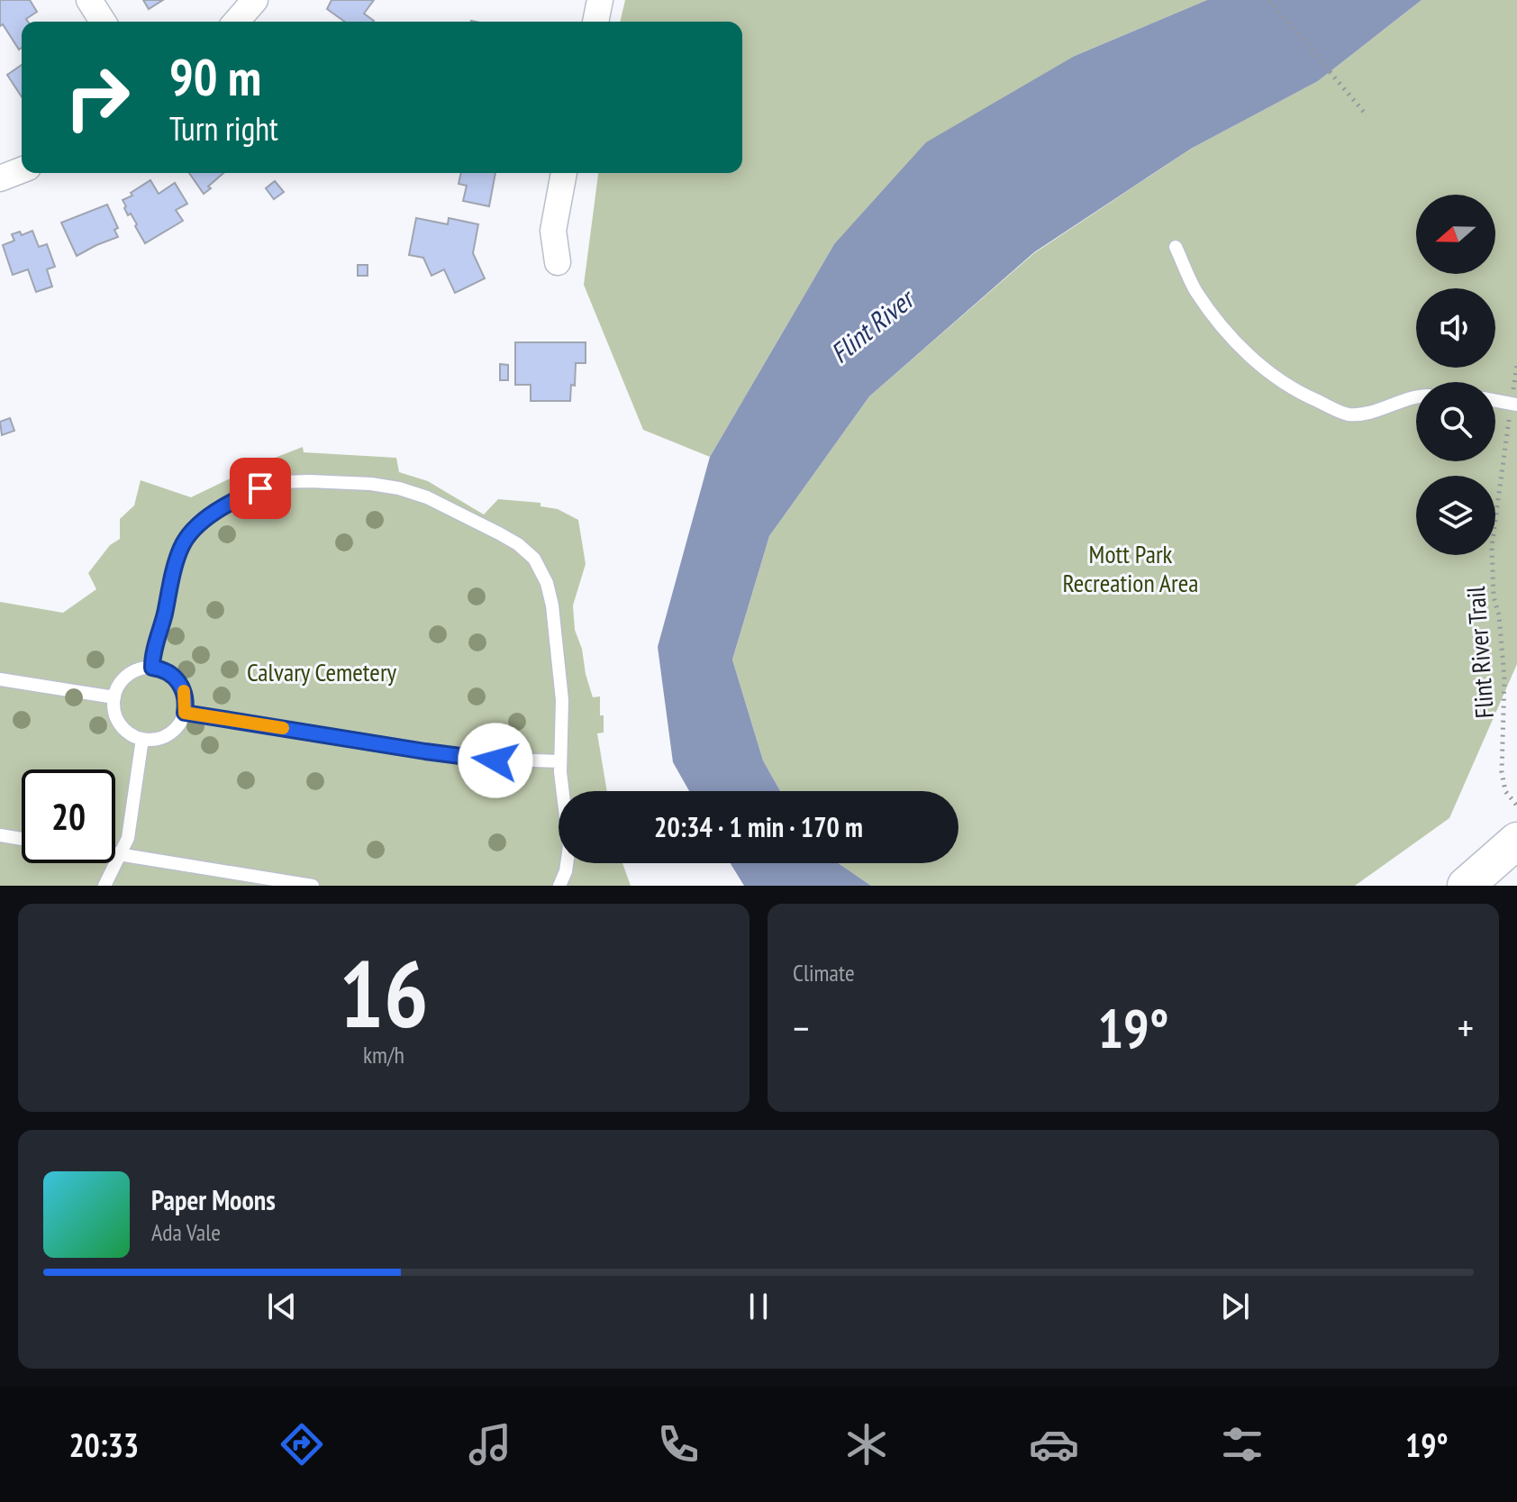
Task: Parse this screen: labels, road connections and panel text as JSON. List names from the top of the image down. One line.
{"streets":{"path":["Flint River Trail"]},"water":["Flint River"],"parks":["Mott Park Recreation Area","Calvary Cemetery"],"north":"left","page":{"turn":["90 m","Turn right"],"limit":"20","trip":"20:34 · 1 min · 170 m","tile":[["16","km/h"],"Climate"],"heat":["−","19°","+"],"song":["Paper Moons","Ada Vale"],"tabs":["20:33","19°"]}}
